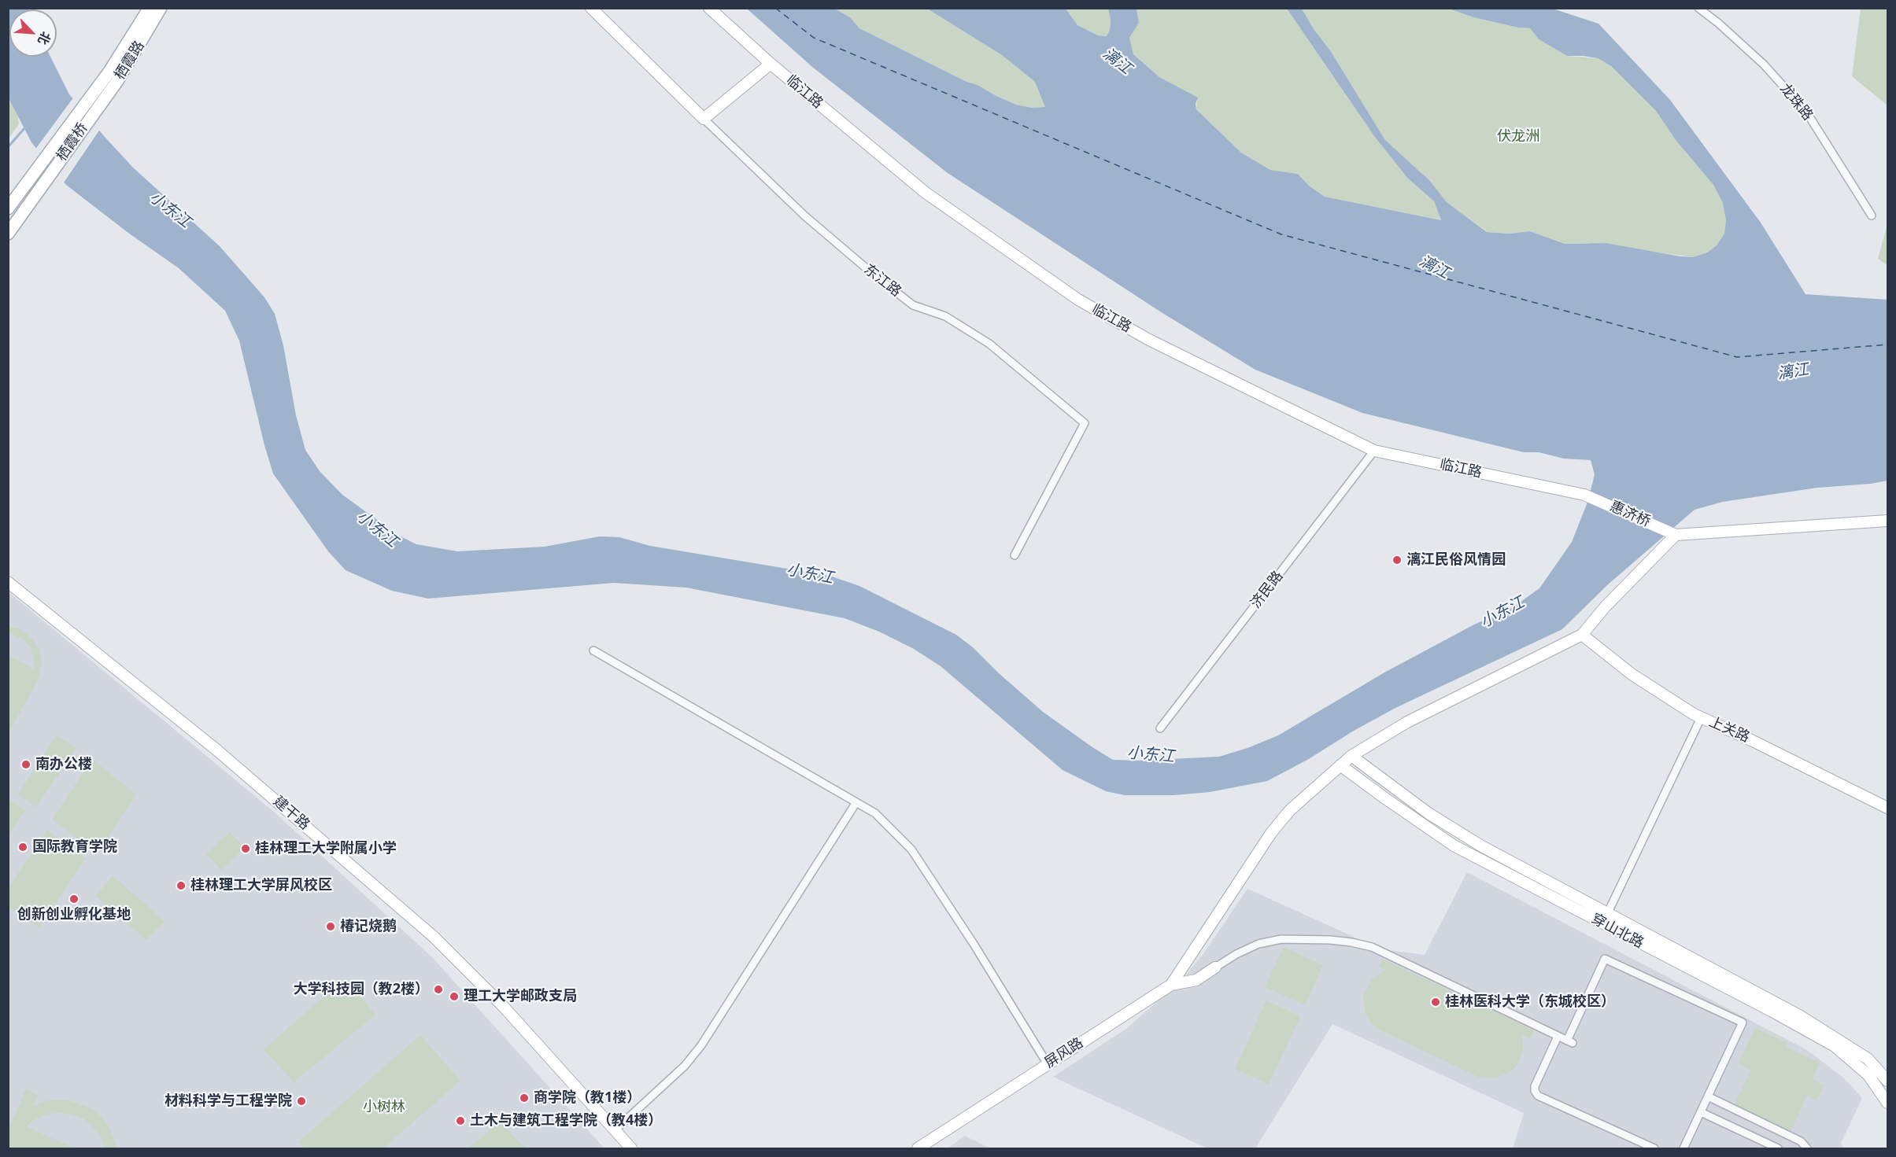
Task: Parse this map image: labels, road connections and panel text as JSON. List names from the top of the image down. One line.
{"streets":{"main road":["栖霞路","栖霞桥"],"street":["临江路","龙珠路","东江路","惠济桥","济民路","上关路","建干路","穿山北路","屏风路"]},"crossings":[["栖霞路","栖霞桥"],["临江路","惠济桥"],["临江路","济民路"]],"water":["漓江","小东江"],"parks":["伏龙洲","小树林"],"places":["漓江民俗风情园","南办公楼","国际教育学院","桂林理工大学附属小学","桂林理工大学屏风校区","创新创业孵化基地","椿记烧鹅","大学科技园（教2楼）","理工大学邮政支局","桂林医科大学（东城校区）","商学院（教1楼）","材料科学与工程学院","土木与建筑工程学院（教4楼）"],"north":"bottom right"}
